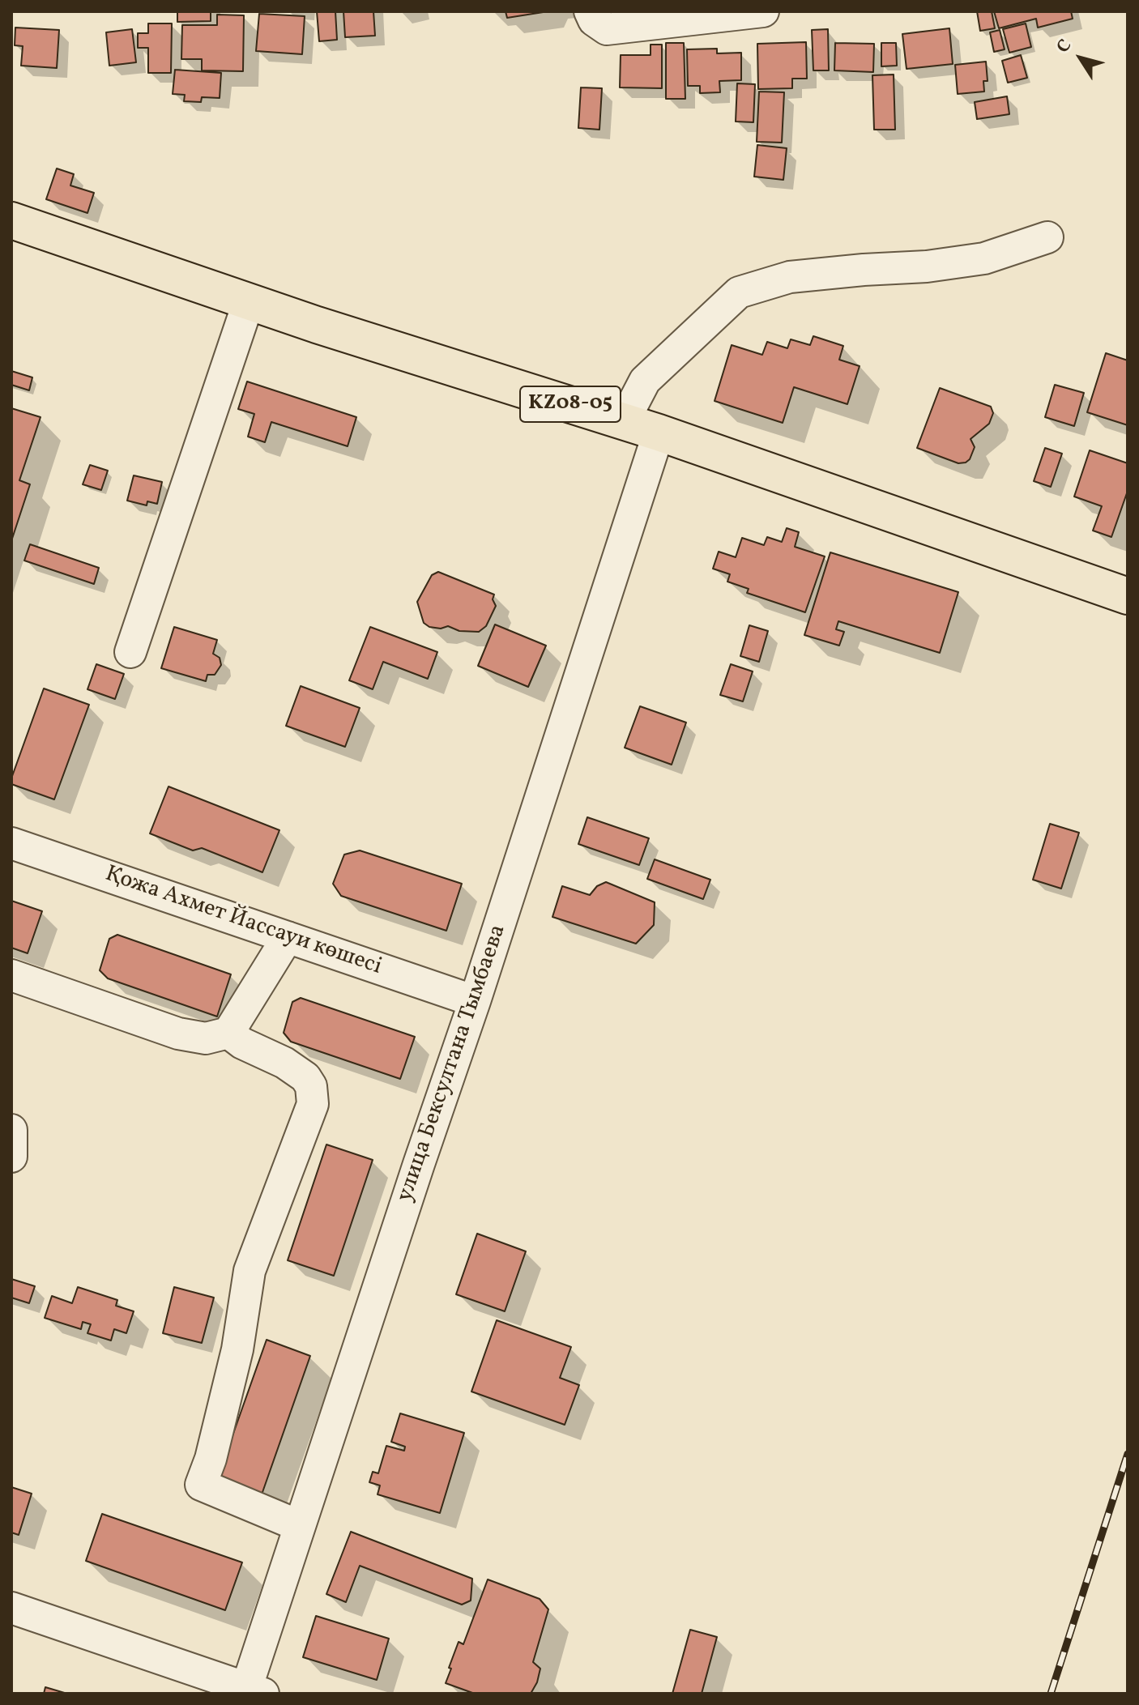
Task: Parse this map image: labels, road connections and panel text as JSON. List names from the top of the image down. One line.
{"streets":{"main road":["KZ08-05"],"street":["Қожа Ахмет Йассауи көшесі","улица Бексултана Тымбаева"]},"crossings":[["KZ08-05","улица Бексултана Тымбаева"],["Қожа Ахмет Йассауи көшесі","улица Бексултана Тымбаева"]],"north":"top left"}
